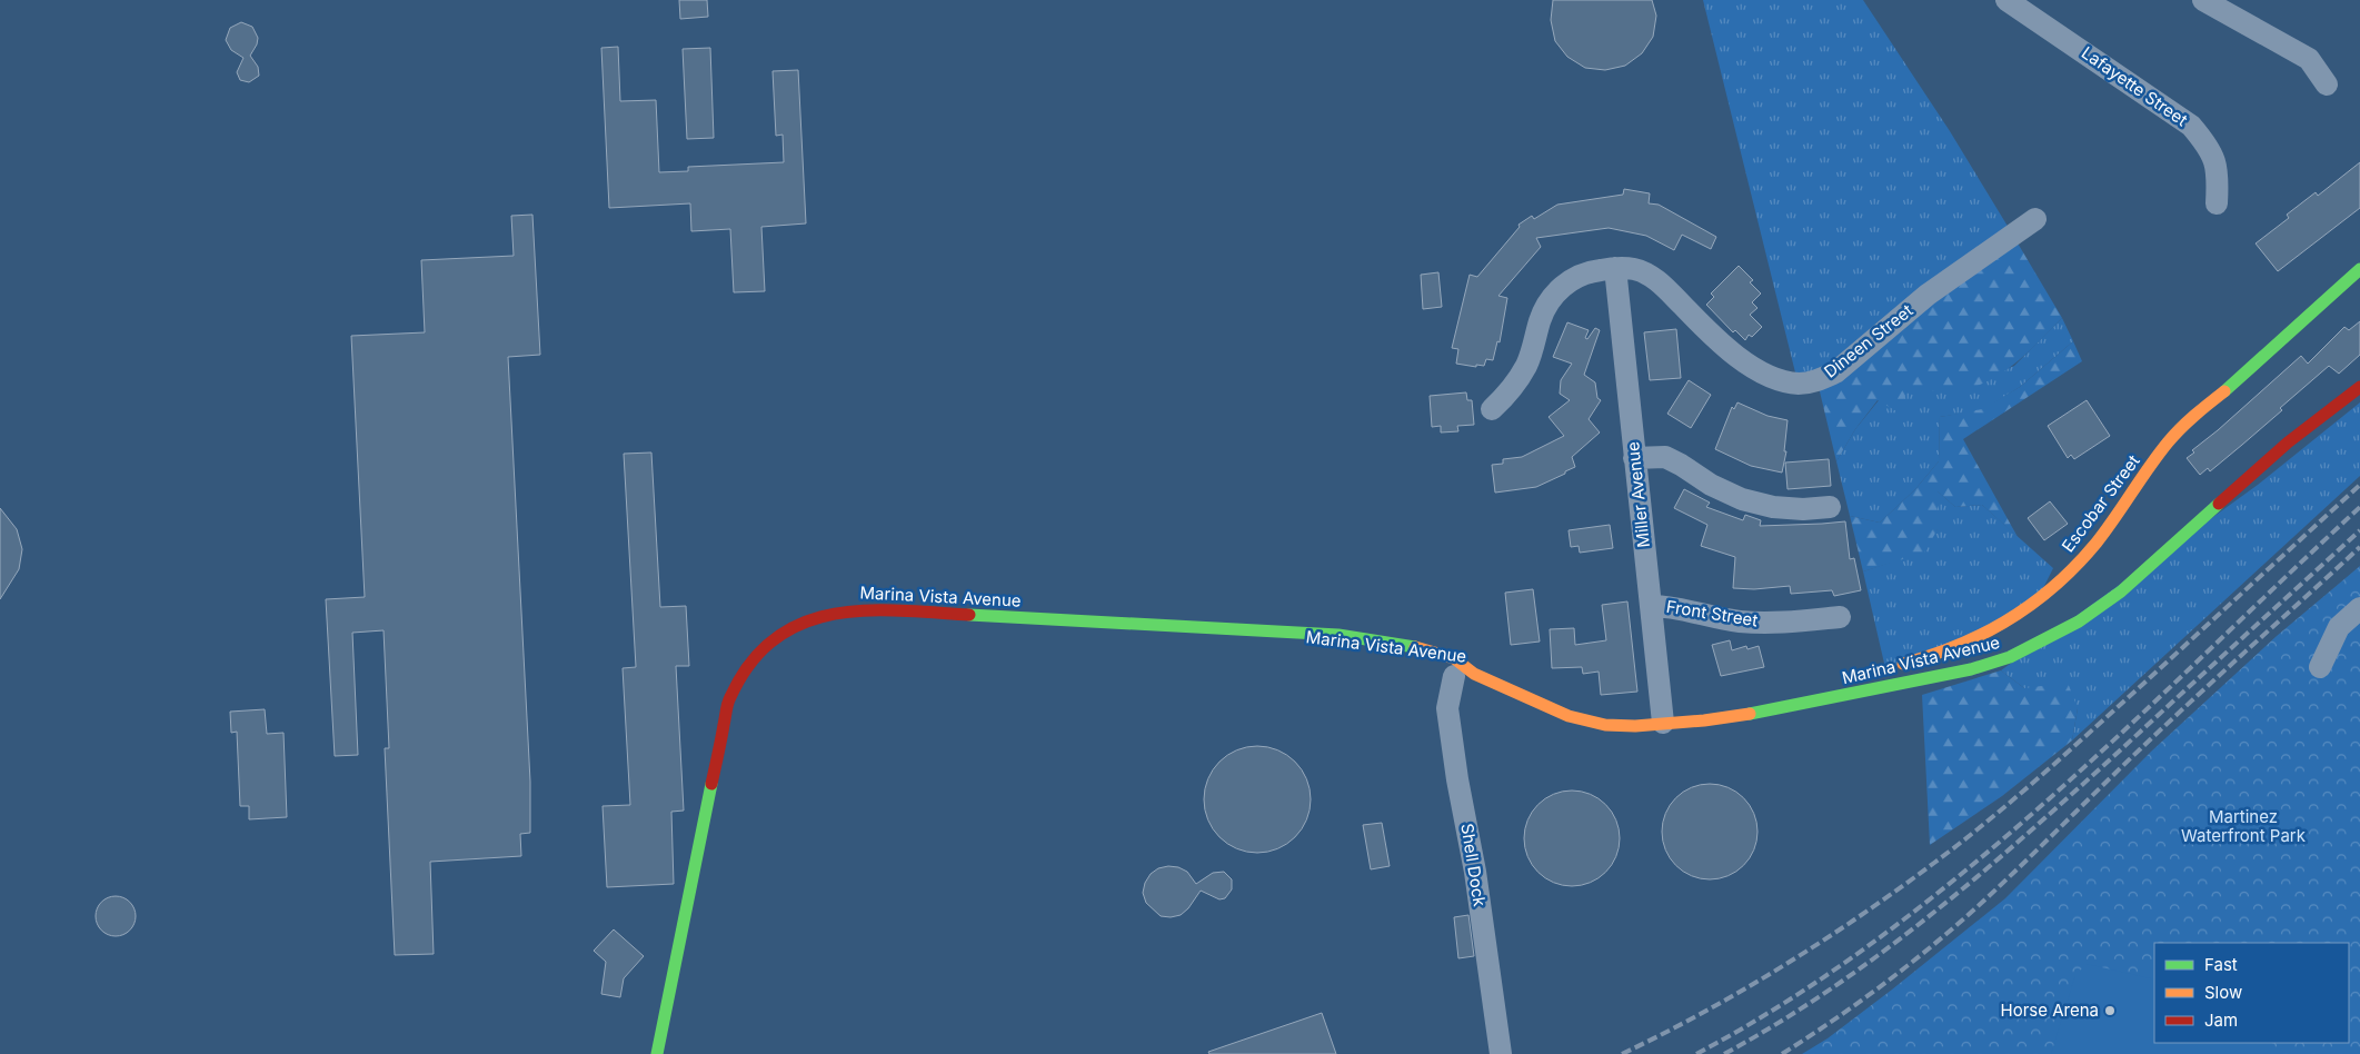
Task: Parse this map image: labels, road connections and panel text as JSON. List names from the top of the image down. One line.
{"streets":{"main road":["Escobar Street","Marina Vista Avenue"],"street":["Lafayette Street","Dineen Street","Miller Avenue","Front Street","Shell Dock"]},"crossings":[["Dineen Street","Miller Avenue"],["Miller Avenue","Marina Vista Avenue"],["Miller Avenue","Front Street"],["Marina Vista Avenue","Shell Dock"]],"parks":["Martinez Waterfront Park"],"places":["Horse Arena"],"legend":["Fast","Slow","Jam"]}
